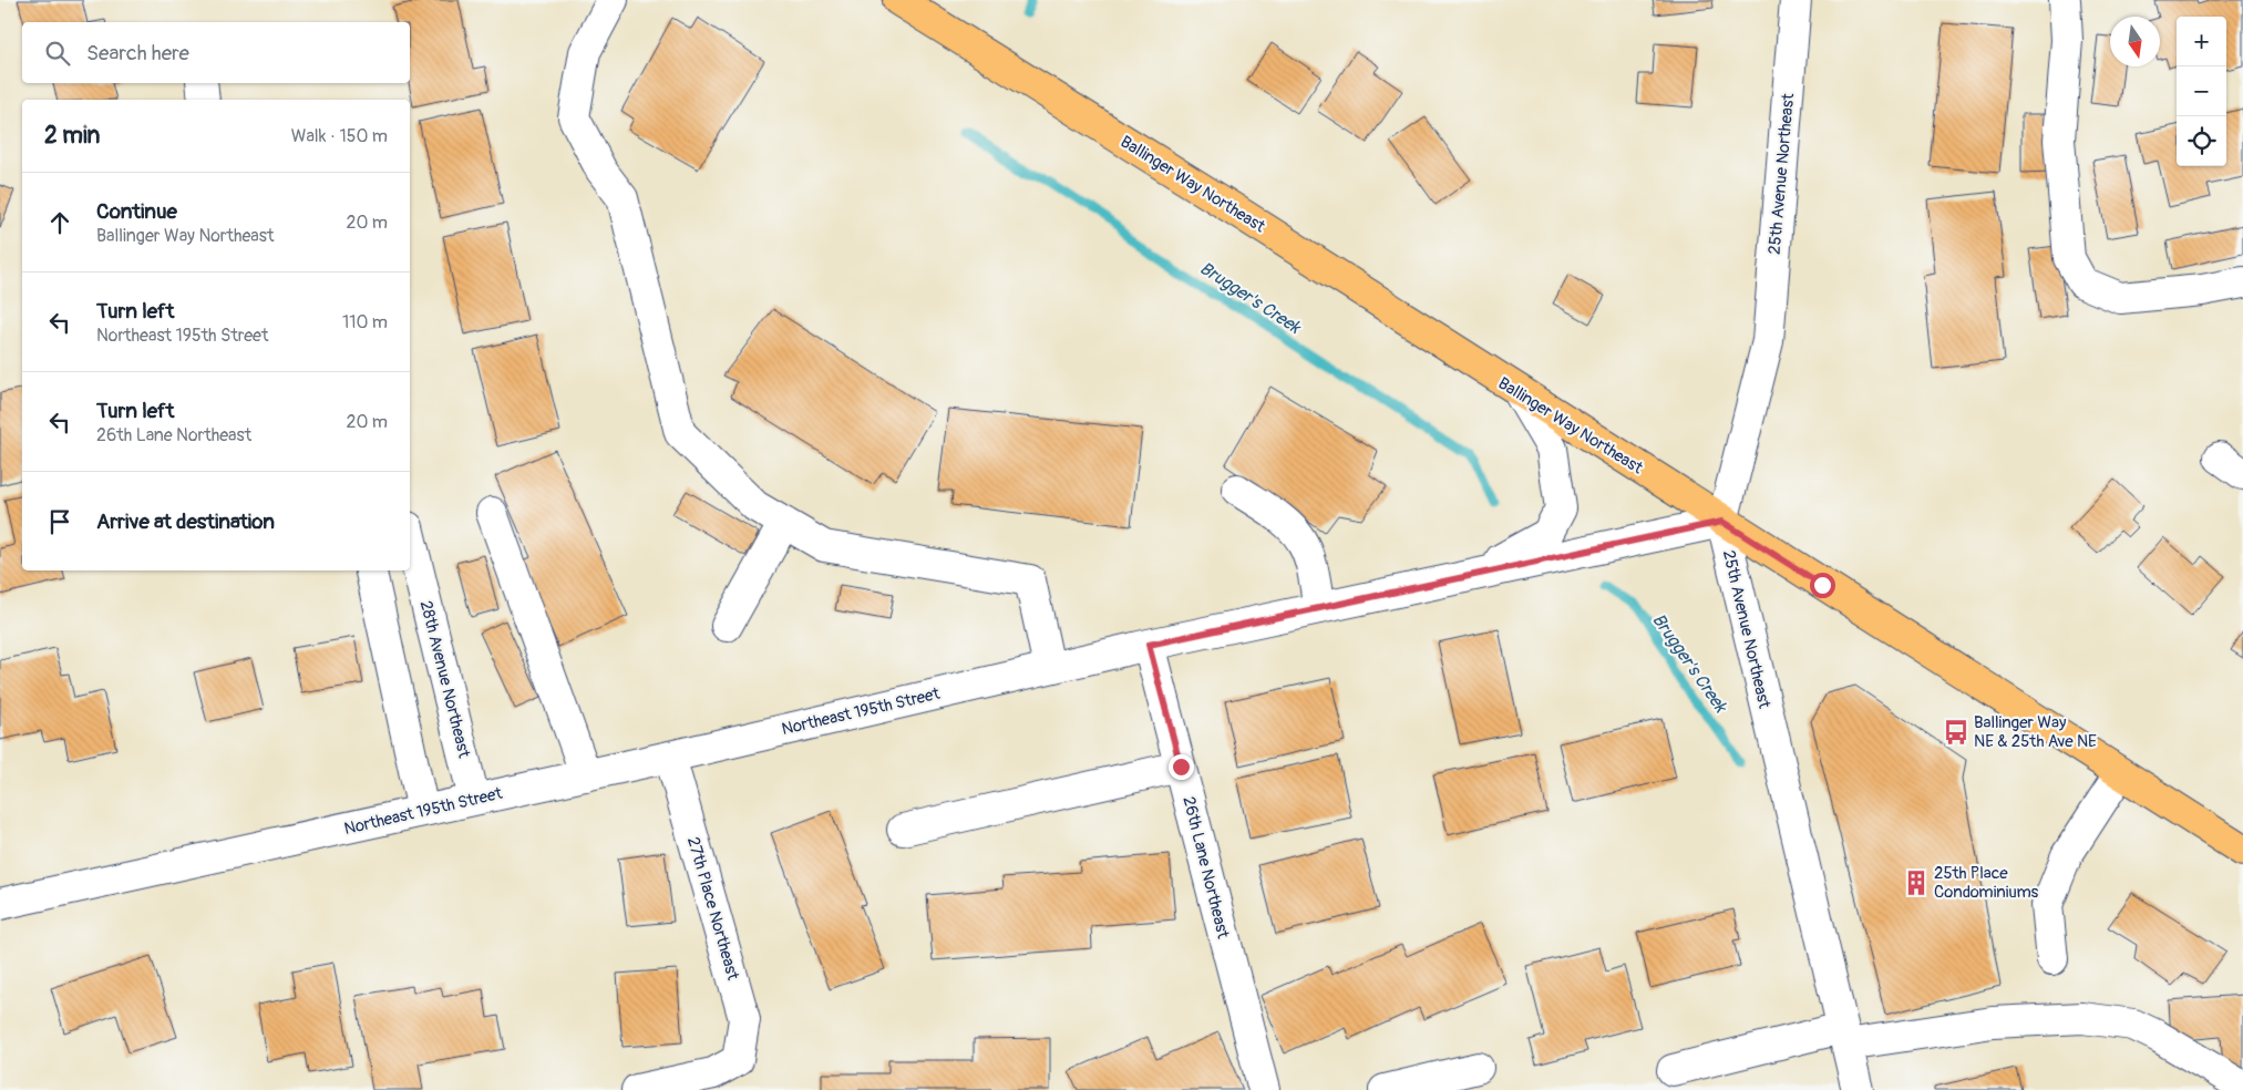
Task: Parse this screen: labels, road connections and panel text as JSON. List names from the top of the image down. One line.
{"streets":{"main road":["Ballinger Way Northeast"],"street":["25th Avenue Northeast","28th Avenue Northeast","Northeast 195th Street","26th Lane Northeast","27th Place Northeast"]},"crossings":[["25th Avenue Northeast","Ballinger Way Northeast"],["25th Avenue Northeast","Northeast 195th Street"],["Ballinger Way Northeast","Northeast 195th Street"],["28th Avenue Northeast","Northeast 195th Street"],["Northeast 195th Street","26th Lane Northeast"],["Northeast 195th Street","27th Place Northeast"]],"water":["Brugger's Creek"],"places":{"bus stop":["Ballinger Way NE & 25th Ave NE"],"building":["25th Place Condominiums"]},"north":"bottom","page":{"map_buttons":["+","−"],"search":"Search here","heading":["2 min","Walk · 150 m"],"list":[["Continue","Ballinger Way Northeast","20 m"],["Turn left","Northeast 195th Street","110 m"],["Turn left","26th Lane Northeast","20 m"],"Arrive at destination"]}}
